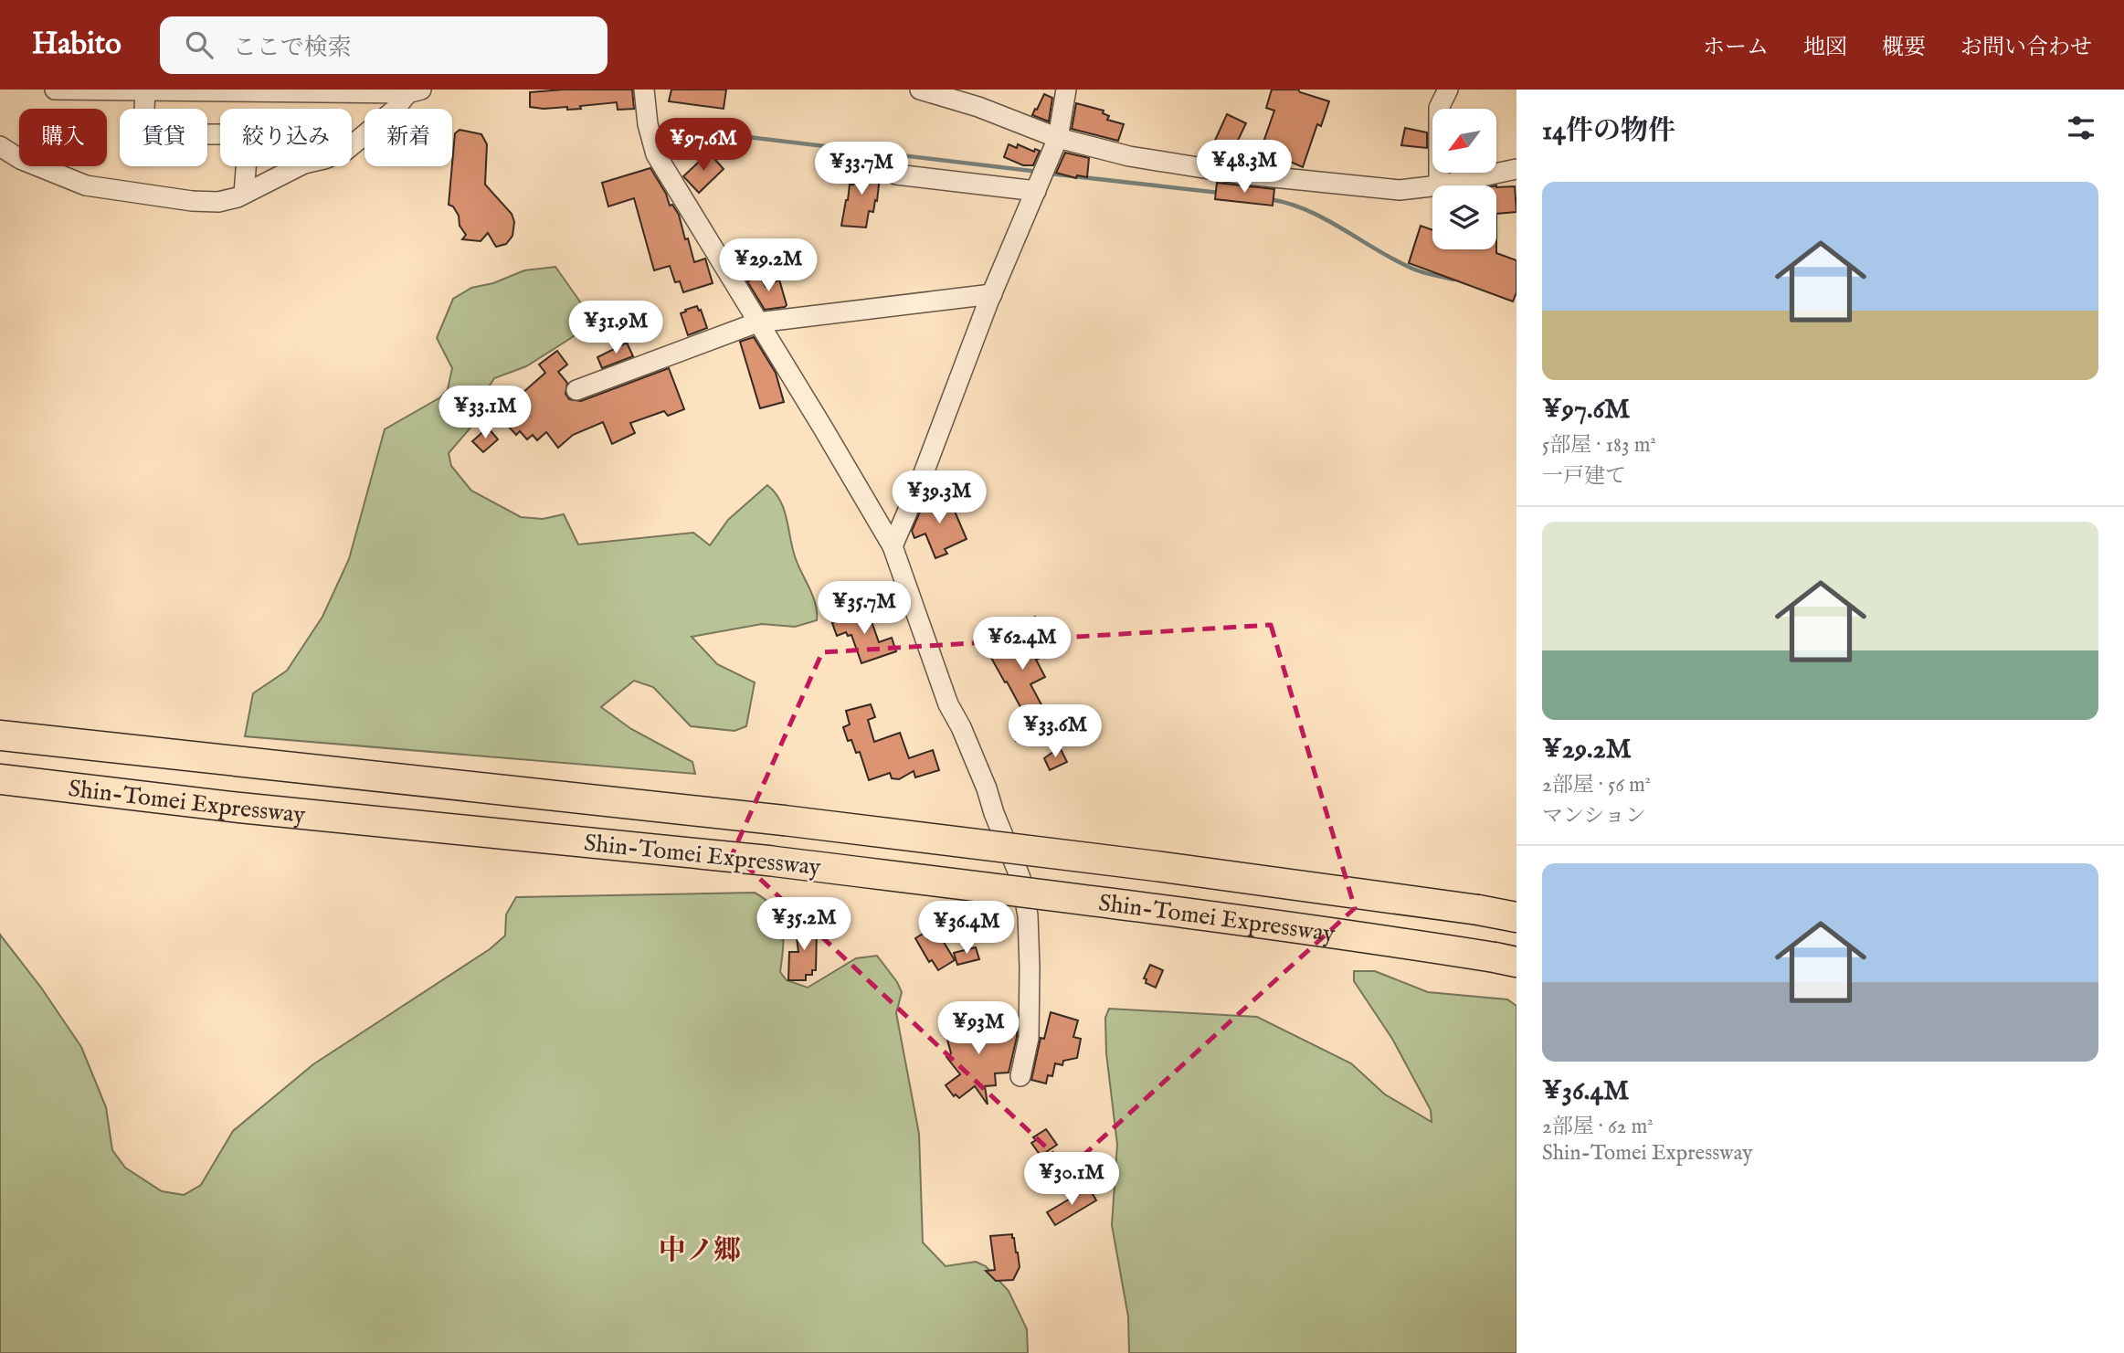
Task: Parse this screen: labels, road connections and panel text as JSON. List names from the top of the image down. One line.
{"streets":{"highway":["Shin-Tomei Expressway"]},"districts":["中ノ郷"],"north":"bottom left","page":{"header":"Habito","search":"ここで検索","nav":["ホーム","地図","概要","お問い合わせ"],"heading":"14件の物件","chip":["購入","賃貸","絞り込み","新着"],"price":["¥97.6M","¥48.3M","¥33.7M","¥29.2M","¥31.9M","¥33.1M","¥39.3M","¥35.7M","¥62.4M","¥33.6M","¥35.2M","¥36.4M","¥93M","¥30.1M"],"list":[{"name":"¥97.6M","note":"5部屋 · 183 m² · 一戸建て"},{"name":"¥29.2M","note":"2部屋 · 56 m² · マンション"},{"name":"¥36.4M","note":"2部屋 · 62 m² · Shin-Tomei Expressway"}]}}
